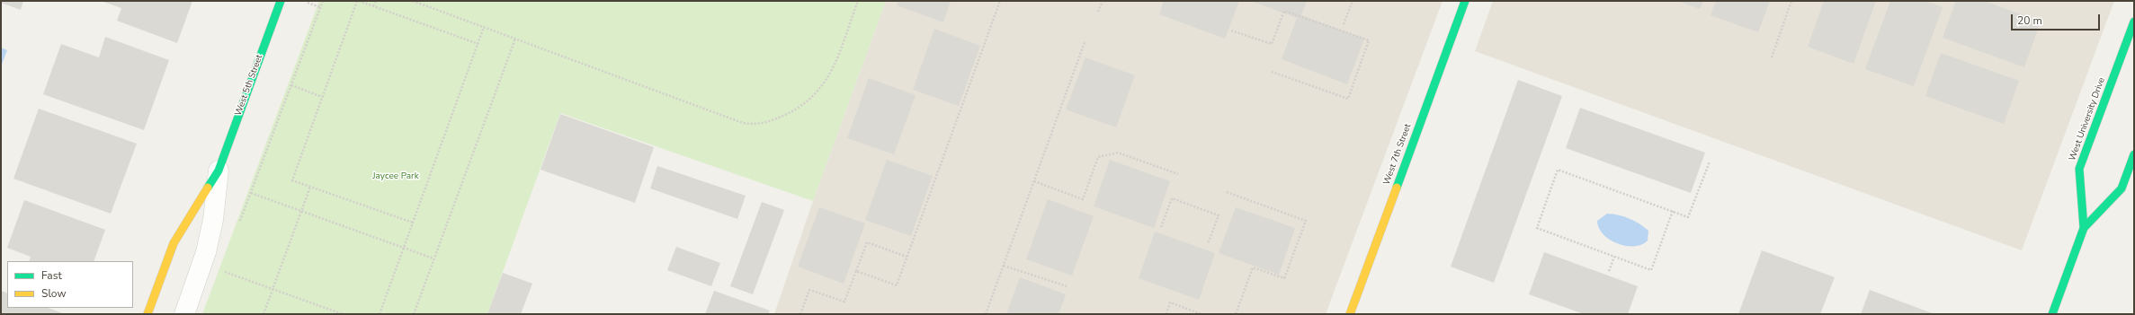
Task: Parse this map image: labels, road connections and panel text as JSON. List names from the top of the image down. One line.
{"streets":{"street":["West 5th Street","West University Drive","West 7th Street"]},"parks":["Jaycee Park"],"legend":["Fast","Slow"],"scale_bar":"20 m"}
